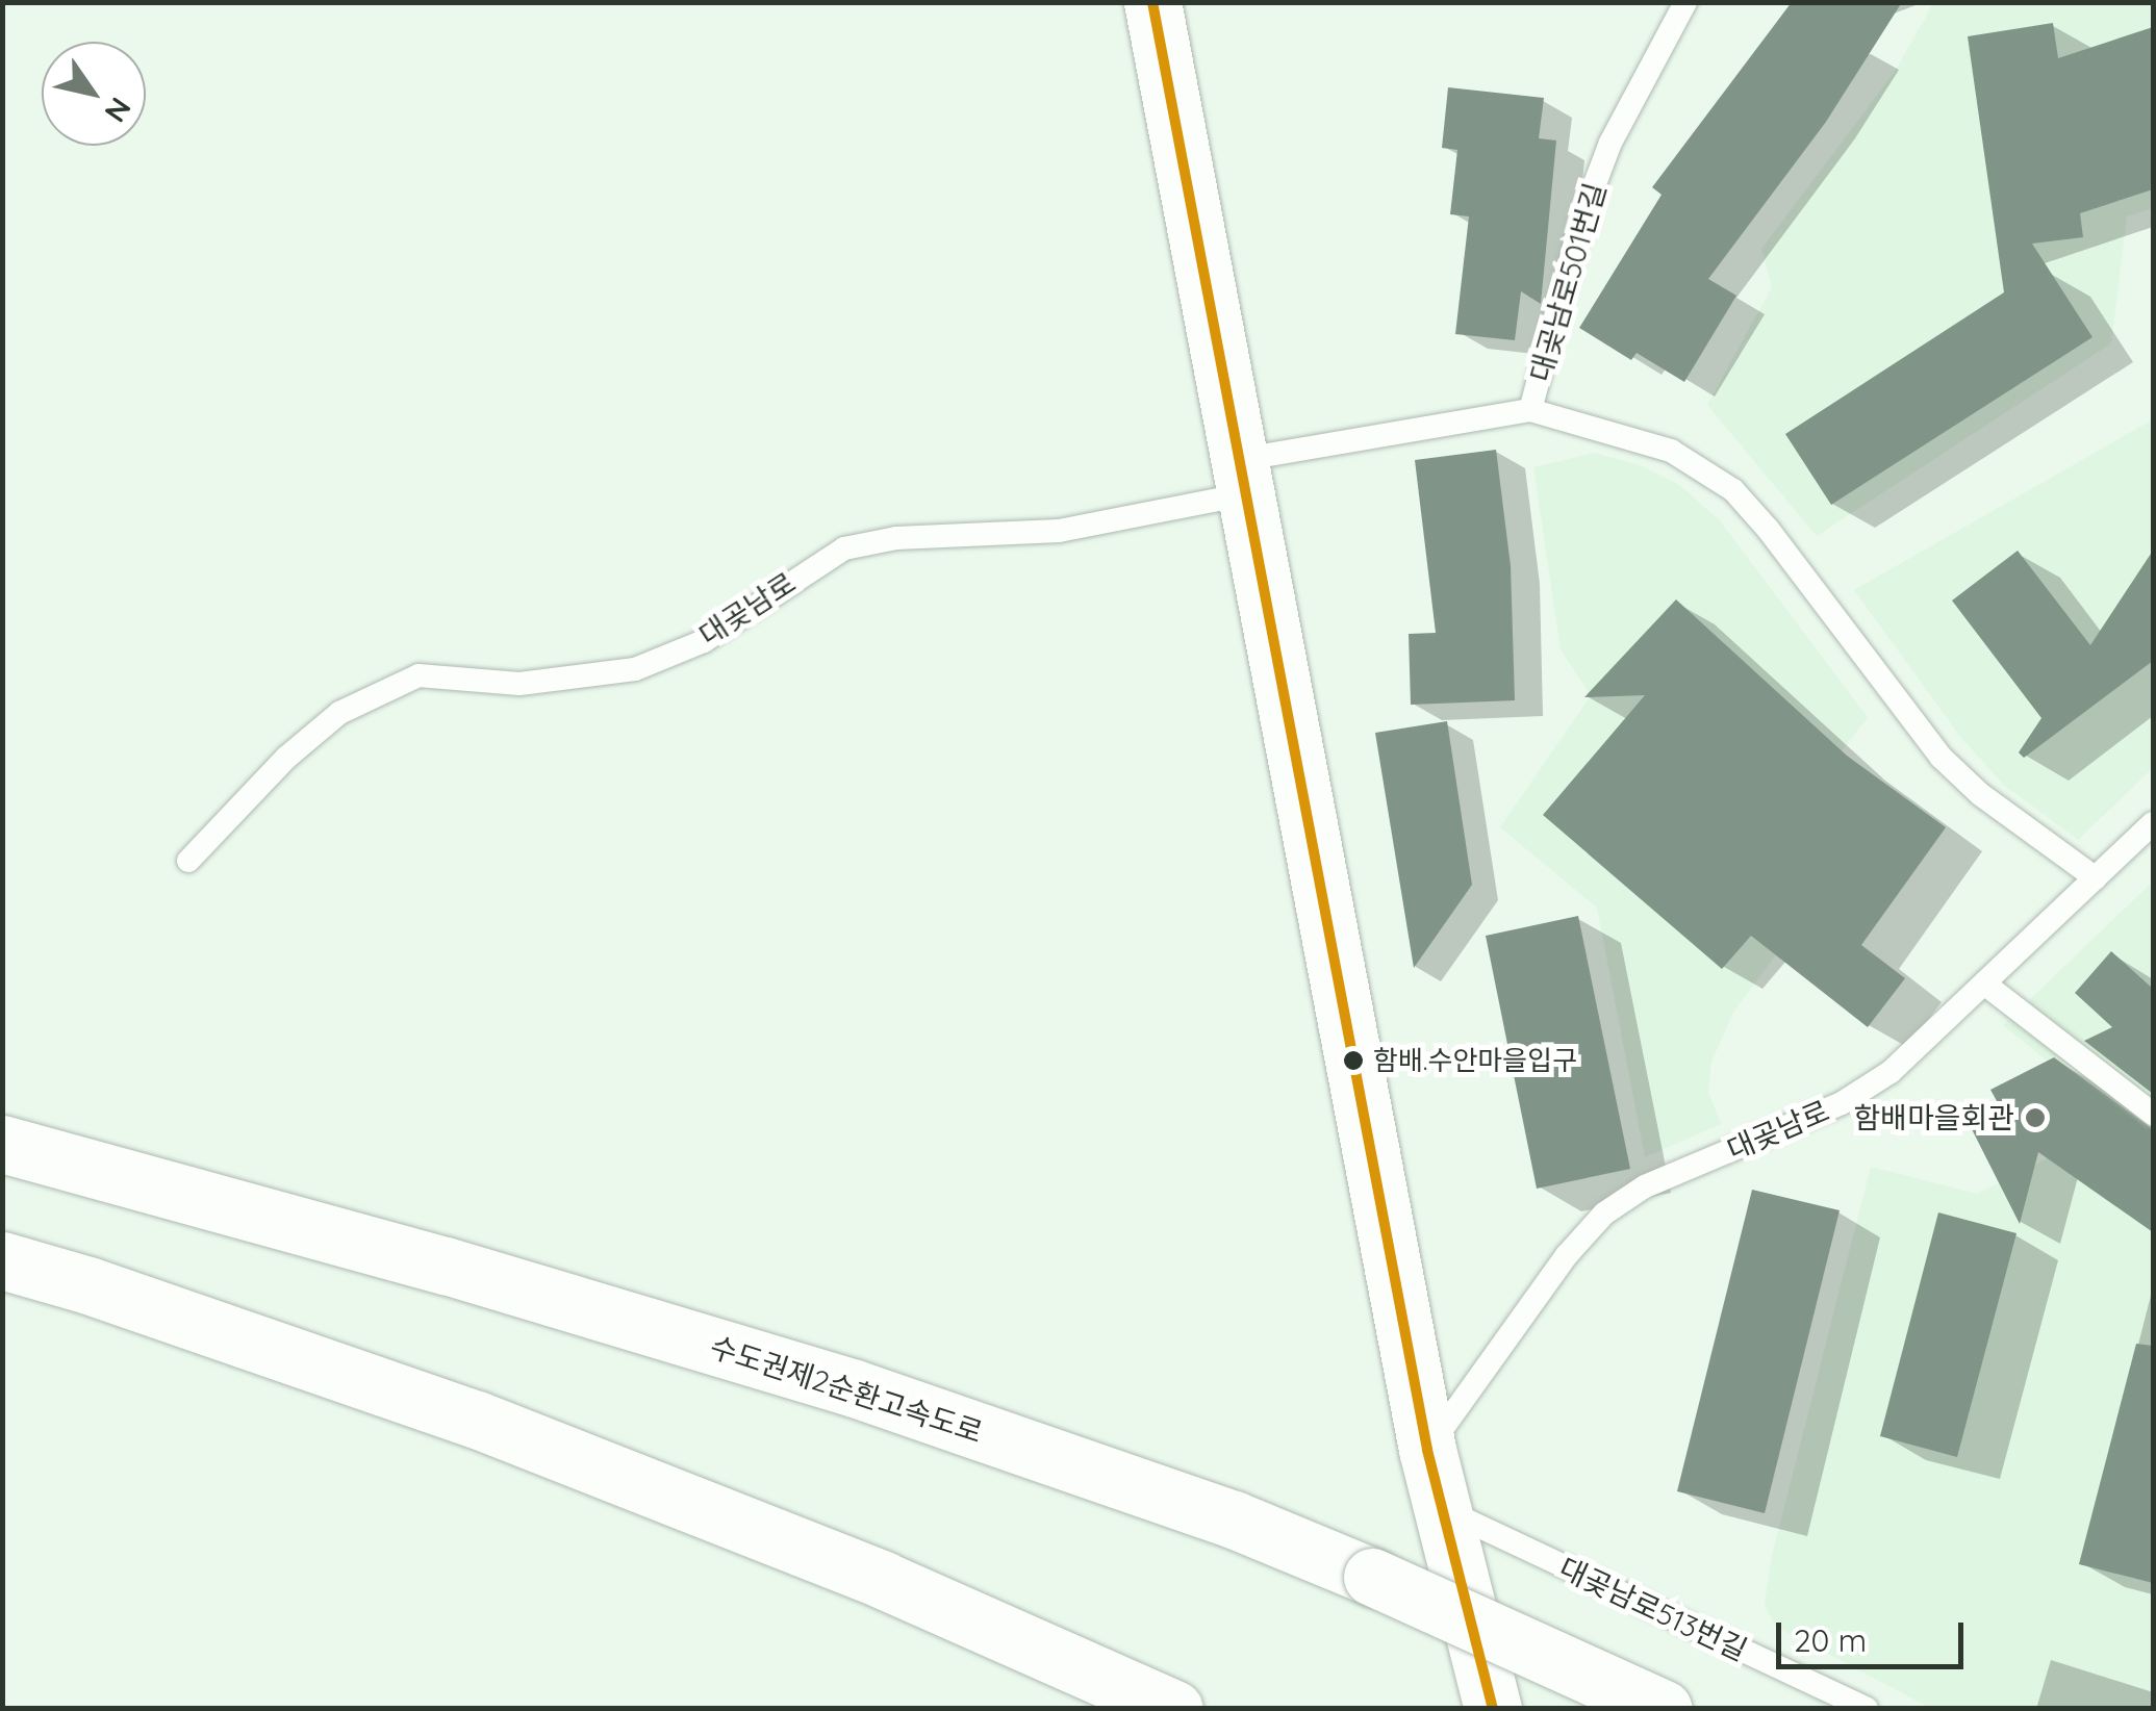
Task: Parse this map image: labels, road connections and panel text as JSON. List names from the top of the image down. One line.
{"streets":{"main road":["수도권제2순환고속도로"],"lane":["대곶남로501번길","대곶남로","대곶남로513번길"]},"crossings":[["대곶남로501번길","대곶남로"]],"places":["함배.수안마을입구","함배마을회관"],"scale_bar":"20 m","north":"bottom right"}
